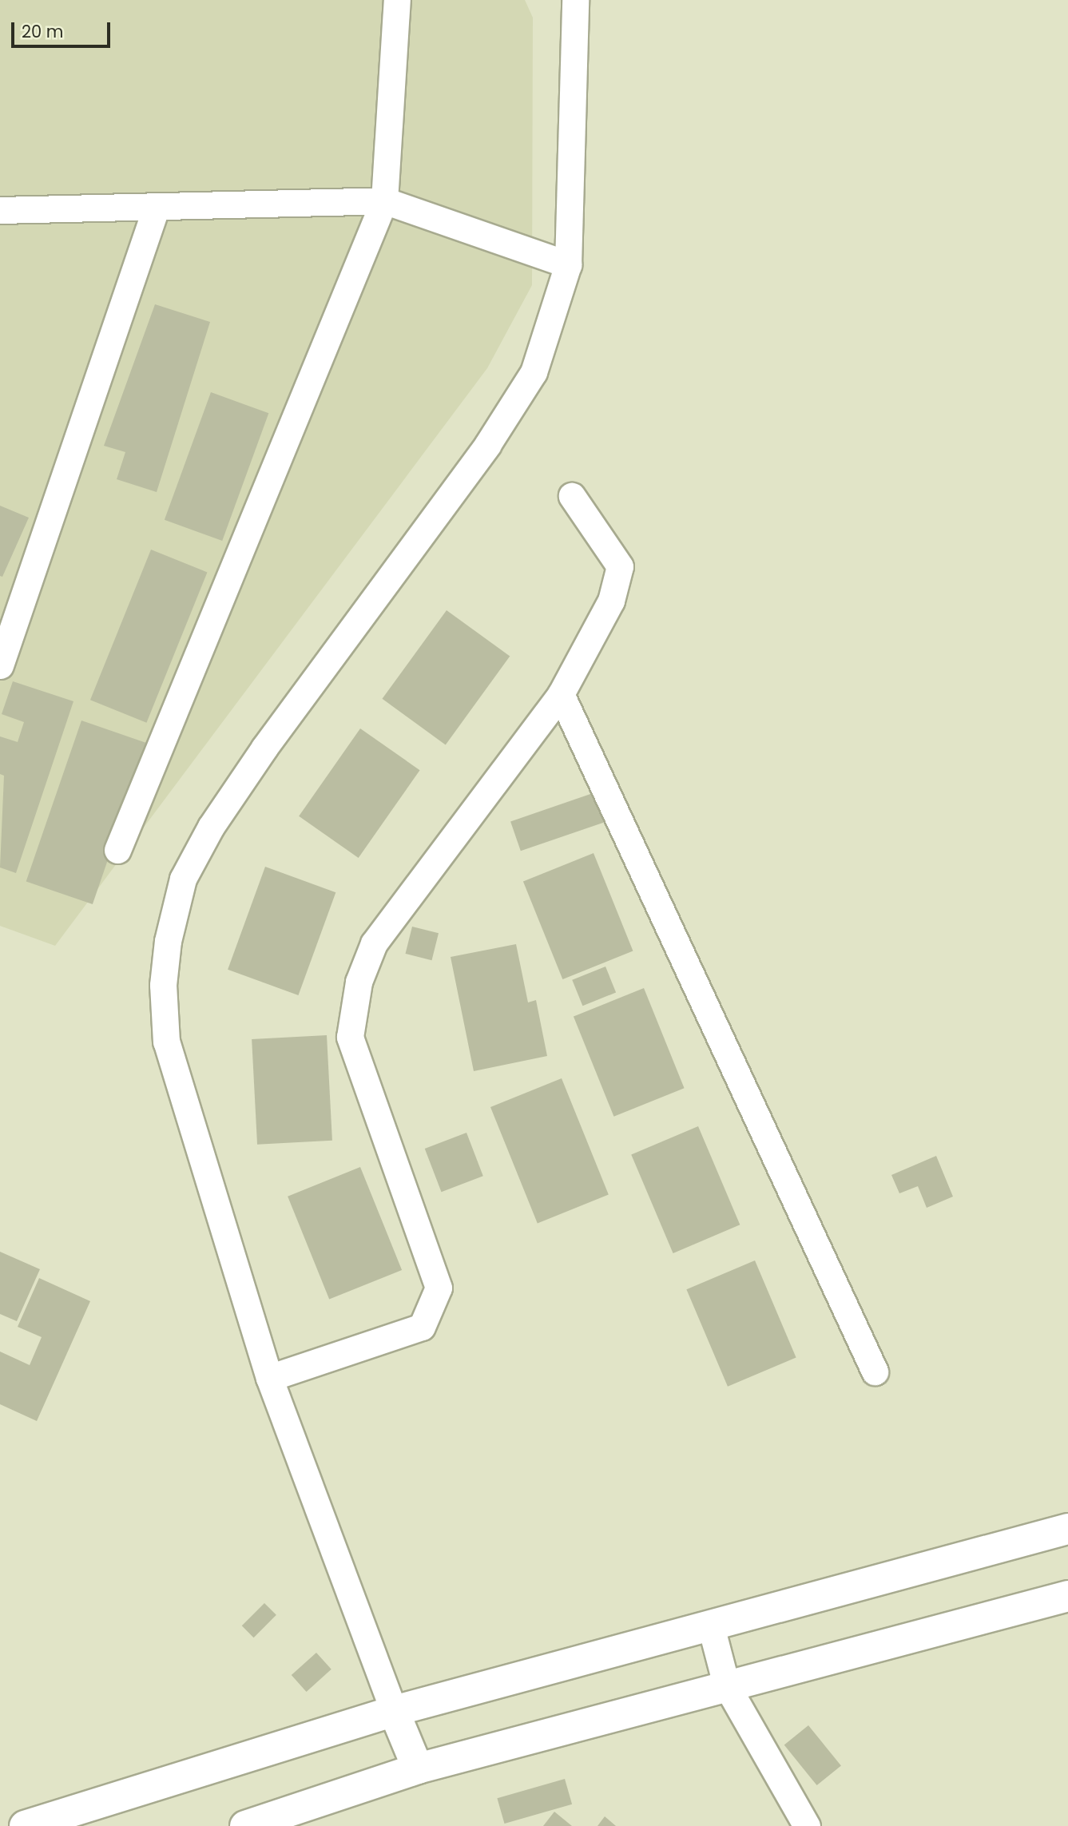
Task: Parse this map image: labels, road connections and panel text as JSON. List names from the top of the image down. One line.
{"scale_bar":"20 m"}
